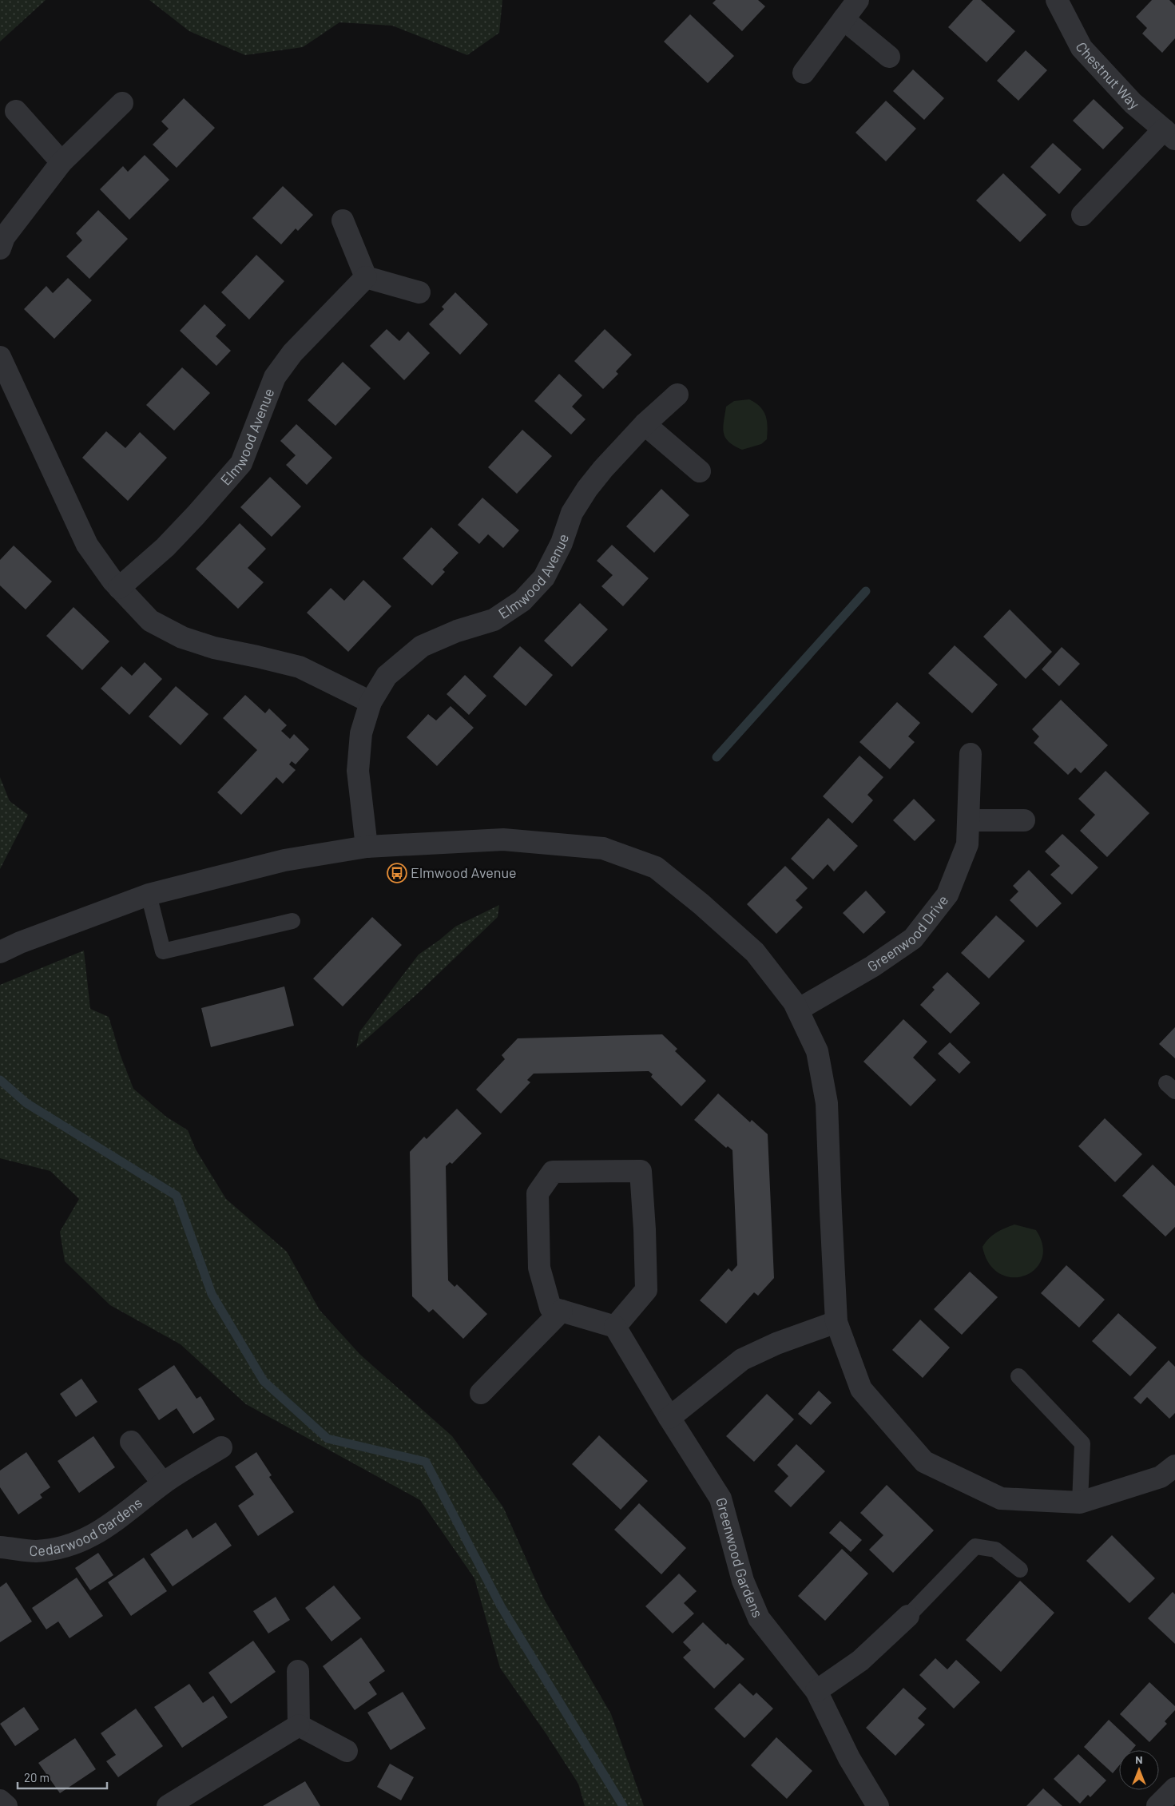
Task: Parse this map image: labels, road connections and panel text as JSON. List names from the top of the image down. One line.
{"streets":{"street":["Chestnut Way","Elmwood Avenue","Greenwood Drive","Cedarwood Gardens","Greenwood Gardens"]},"places":{"bus stop":["Elmwood Avenue"]},"scale_bar":"20 m","north":"top"}
